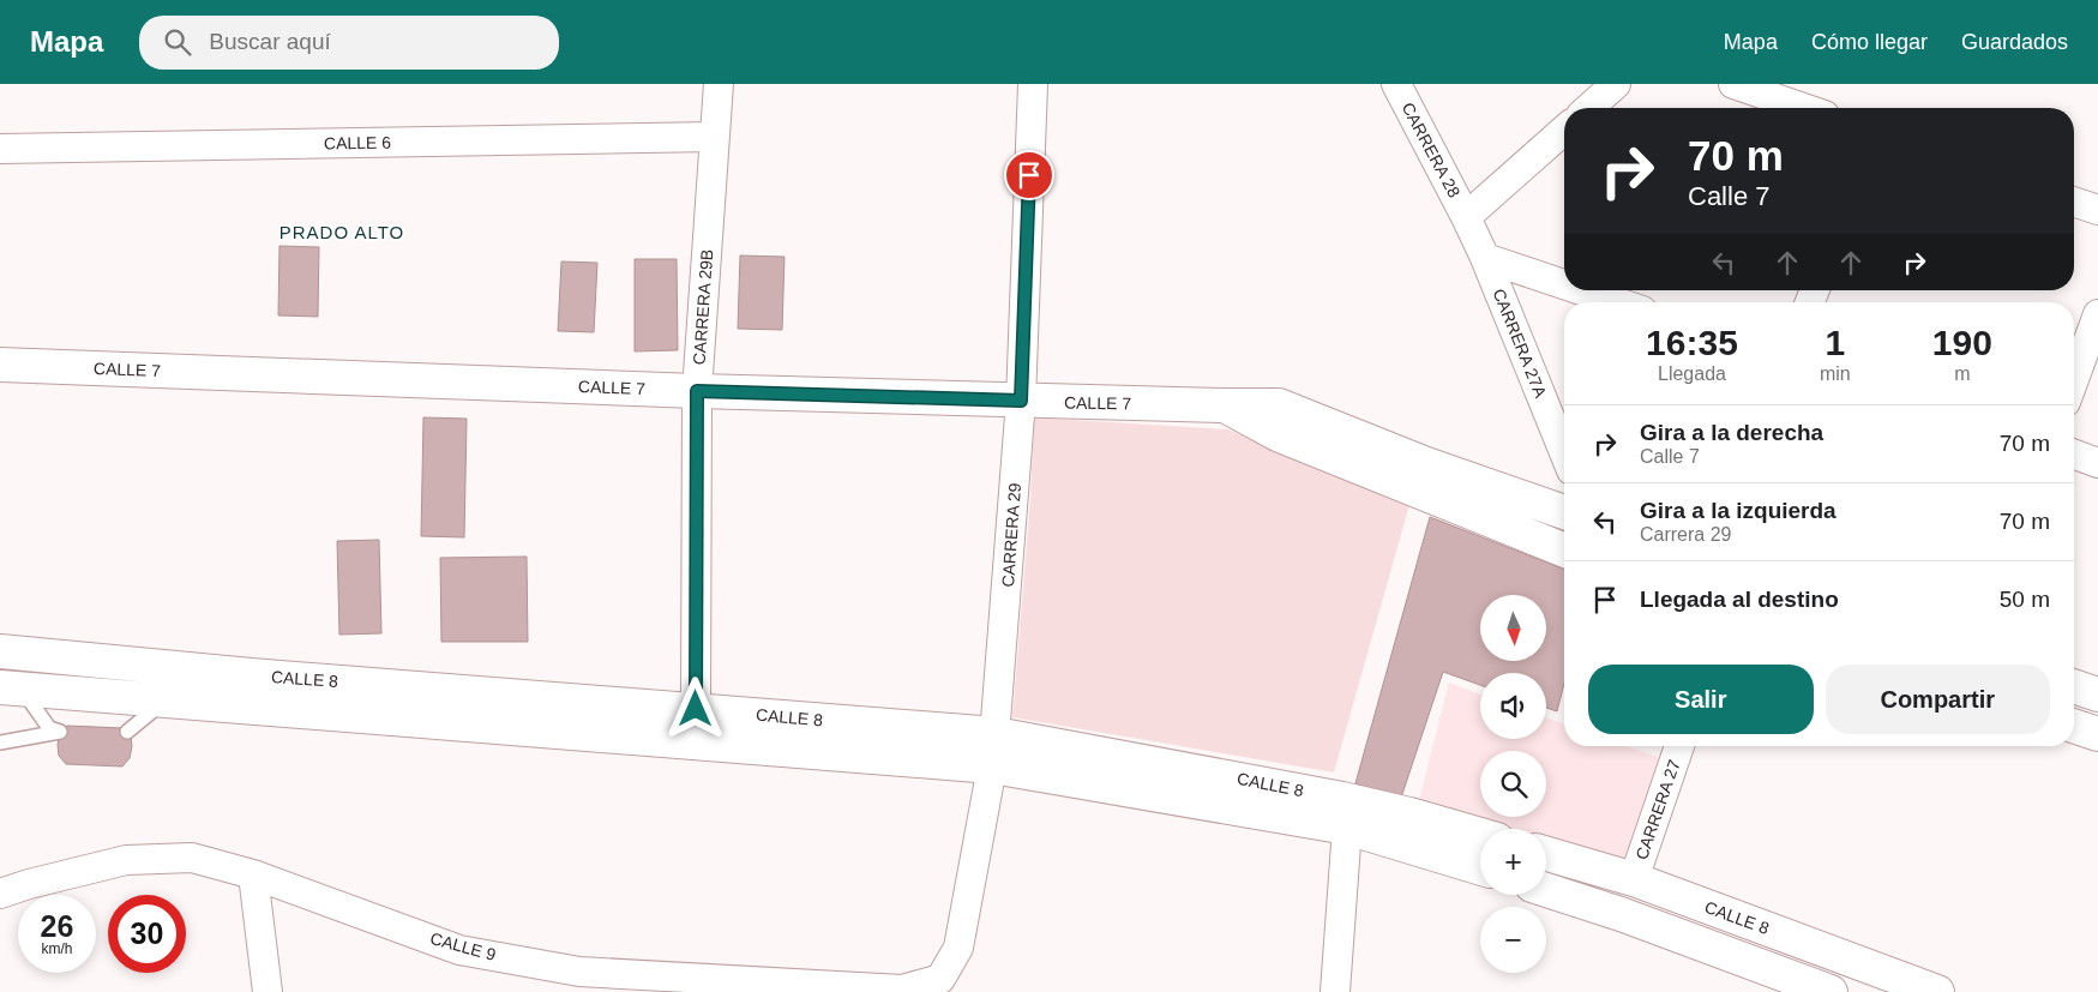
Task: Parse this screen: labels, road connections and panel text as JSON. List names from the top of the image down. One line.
{"streets":{"main road":["CALLE 7","CALLE 8"],"street":["CALLE 6","CARRERA 28","CARRERA 29B","CARRERA 27A","CARRERA 29","CARRERA 27","CALLE 9"]},"crossings":[["CALLE 6","CARRERA 29B"],["CARRERA 28","CARRERA 27A"],["CARRERA 29B","CALLE 7"],["CARRERA 29B","CALLE 8"],["CALLE 7","CARRERA 29"],["CARRERA 29","CALLE 8"],["CARRERA 29","CALLE 9"],["CALLE 8","CARRERA 27"]],"districts":["PRADO ALTO"],"north":"bottom","page":{"header":"Mapa","search":"Buscar aquí","nav":["Mapa","Cómo llegar","Guardados"],"turn":["70 m","Calle 7"],"eta":["16:35","Llegada","1","min","190","m"],"list":[{"name":"Gira a la derecha","note":"Calle 7","value":"70 m"},{"name":"Gira a la izquierda","note":"Carrera 29","value":"70 m"},{"name":"Llegada al destino","value":"50 m"}],"map_buttons":["+","−"],"buttons":["Salir","Compartir"],"speed":"26 km/h","limit":"30"}}
